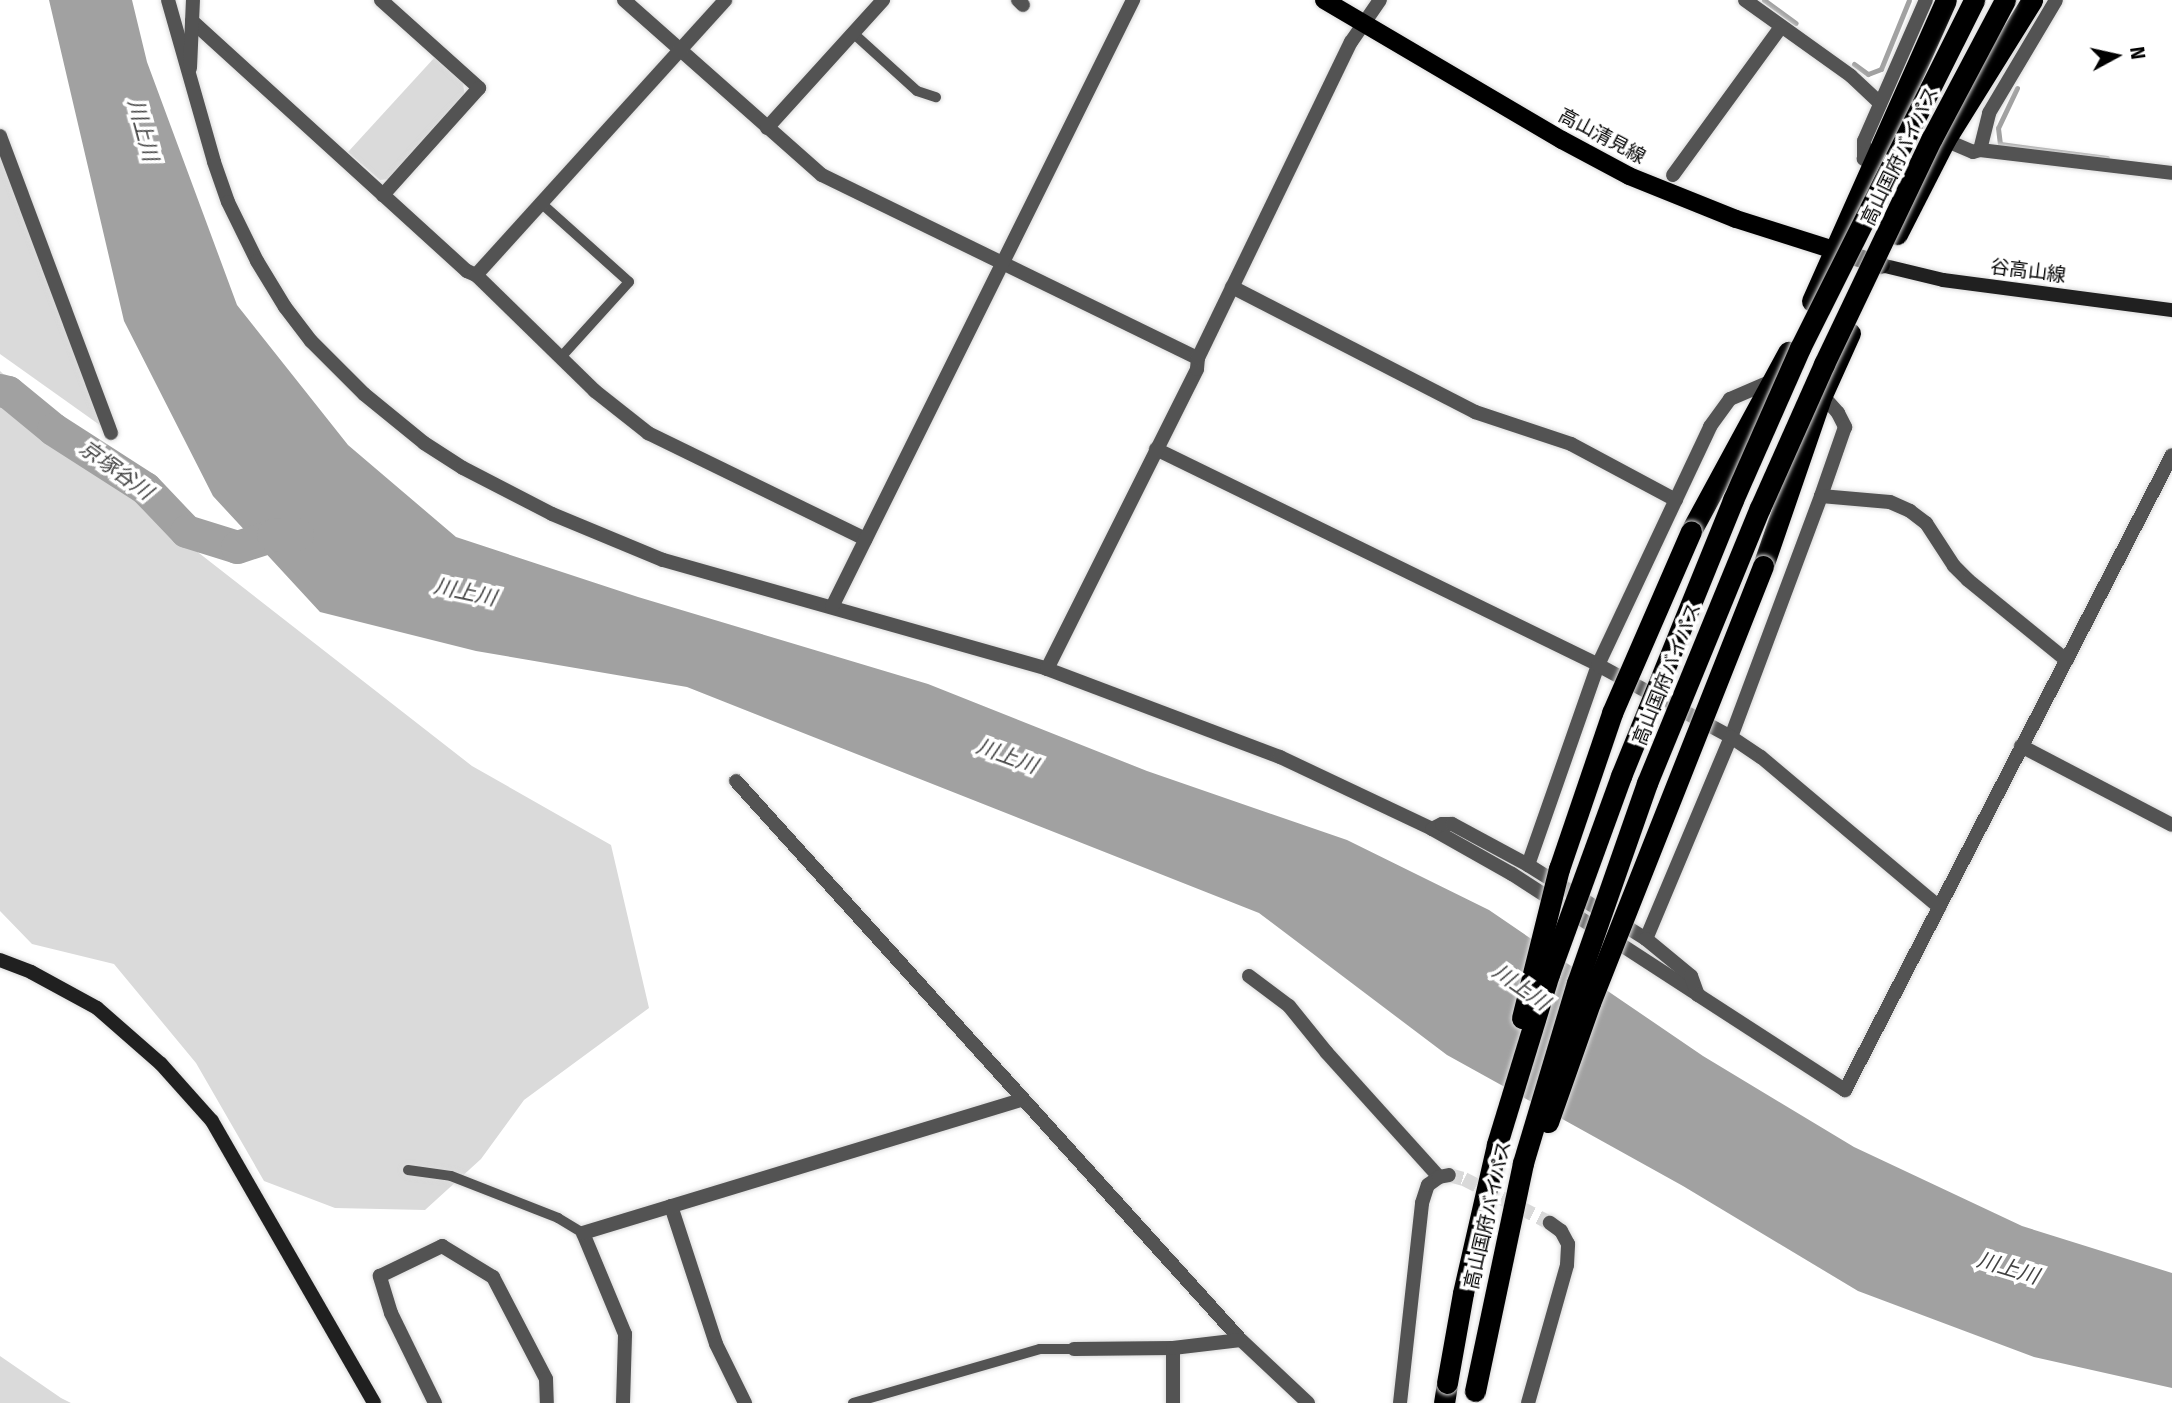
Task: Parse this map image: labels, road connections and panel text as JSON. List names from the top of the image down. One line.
{"streets":{"highway":["高山国府バイパス"],"main road":["高山清見線"],"street":["谷高山線"]},"crossings":[["高山清見線","谷高山線"]],"water":["川上川","京塚谷川"],"north":"right"}
